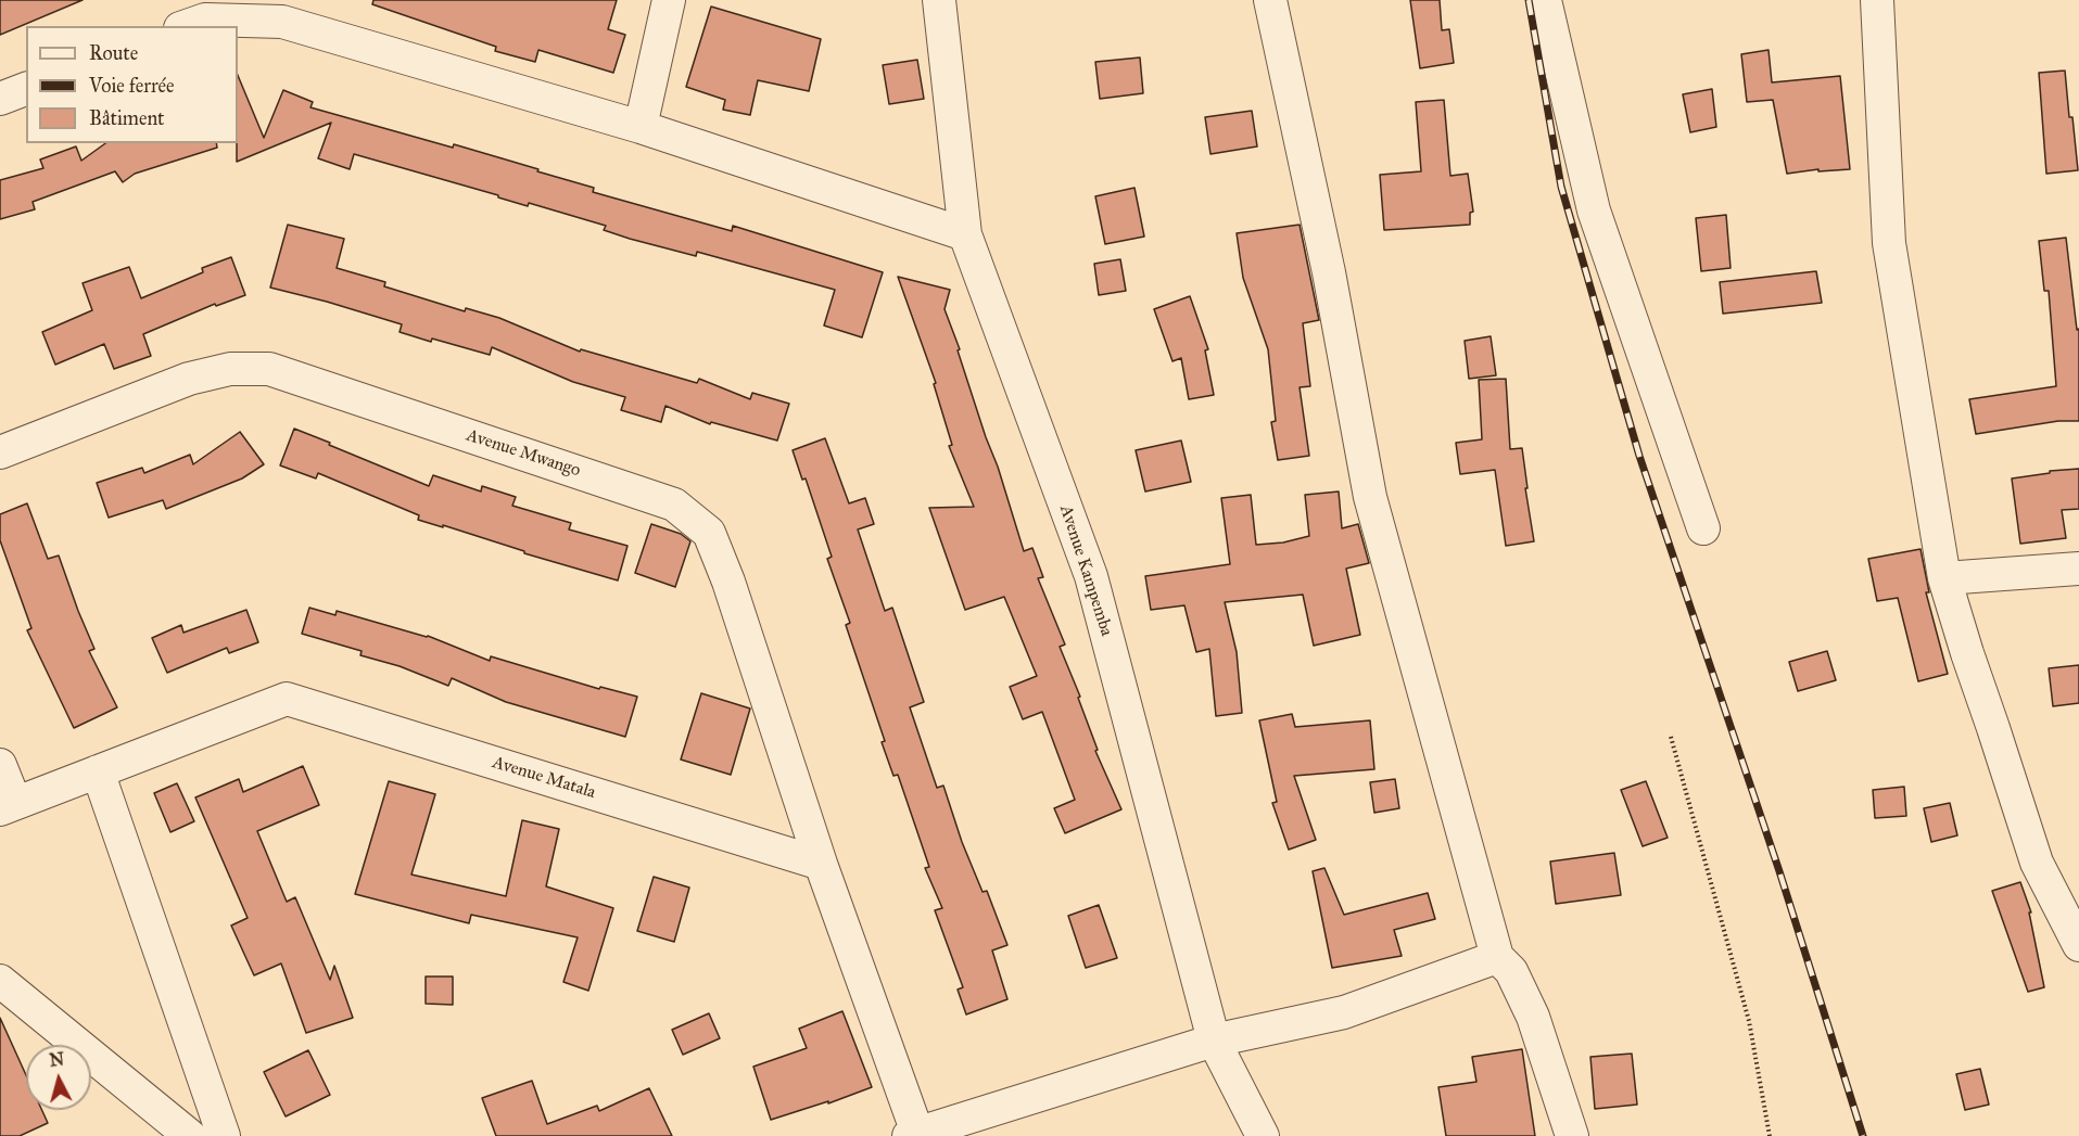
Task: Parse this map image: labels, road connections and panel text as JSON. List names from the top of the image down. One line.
{"streets":{"street":["Avenue Mwango","Avenue Kampemba","Avenue Matala"]},"crossings":[["Avenue Mwango","Avenue Matala"]],"legend":["Route","Voie ferrée","Bâtiment"],"north":"top"}
